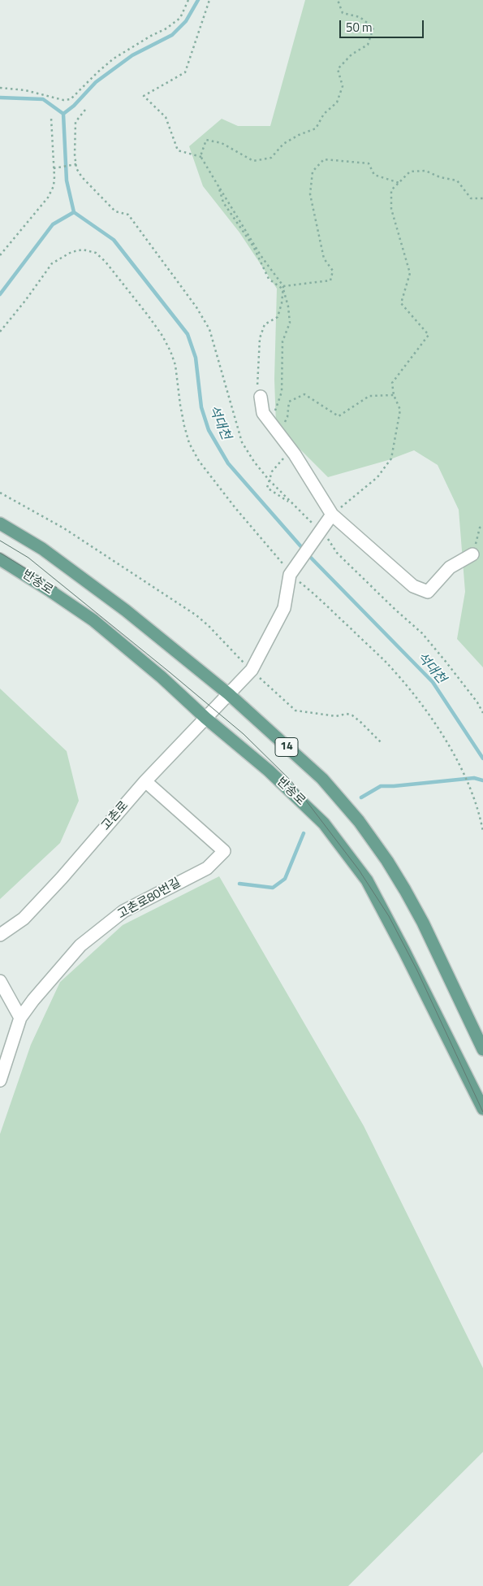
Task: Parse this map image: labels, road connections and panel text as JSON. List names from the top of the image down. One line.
{"streets":{"main road":["반송로","14"],"street":["고촌로","고촌로80번길"]},"crossings":[["반송로","고촌로"],["14","고촌로"],["고촌로","고촌로80번길"]],"water":["석대천"],"scale_bar":"50 m"}
